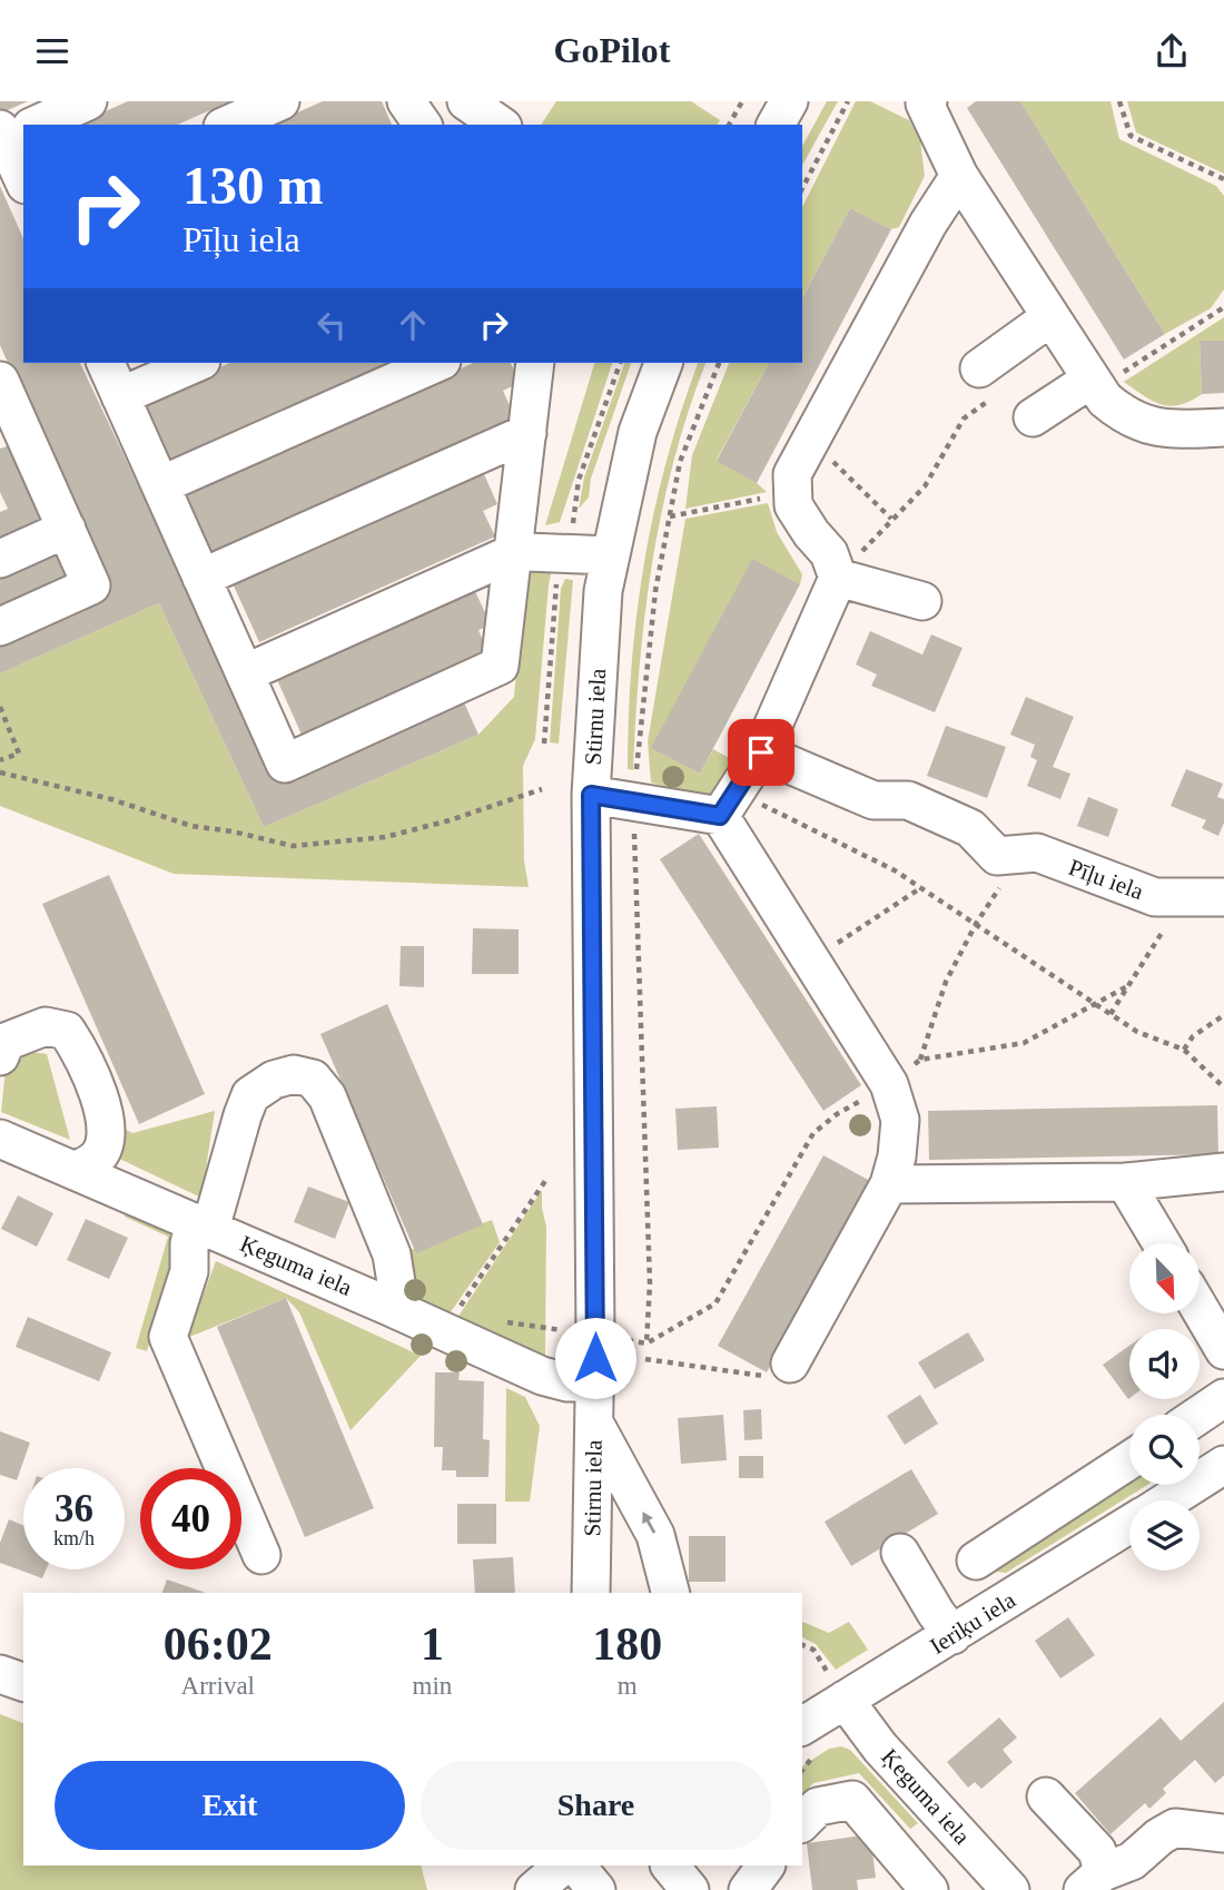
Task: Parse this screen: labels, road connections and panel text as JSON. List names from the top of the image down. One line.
{"streets":{"street":["Stirnu iela","Pīļu iela","Ķeguma iela","Ieriķu iela"]},"crossings":[["Stirnu iela","Ķeguma iela"],["Ķeguma iela","Ieriķu iela"]],"north":"bottom right","page":{"header":"GoPilot","turn":["130 m","Pīļu iela"],"speed":"36 km/h","limit":"40","eta":["06:02","Arrival","1","min","180","m"],"buttons":["Exit","Share"]}}
